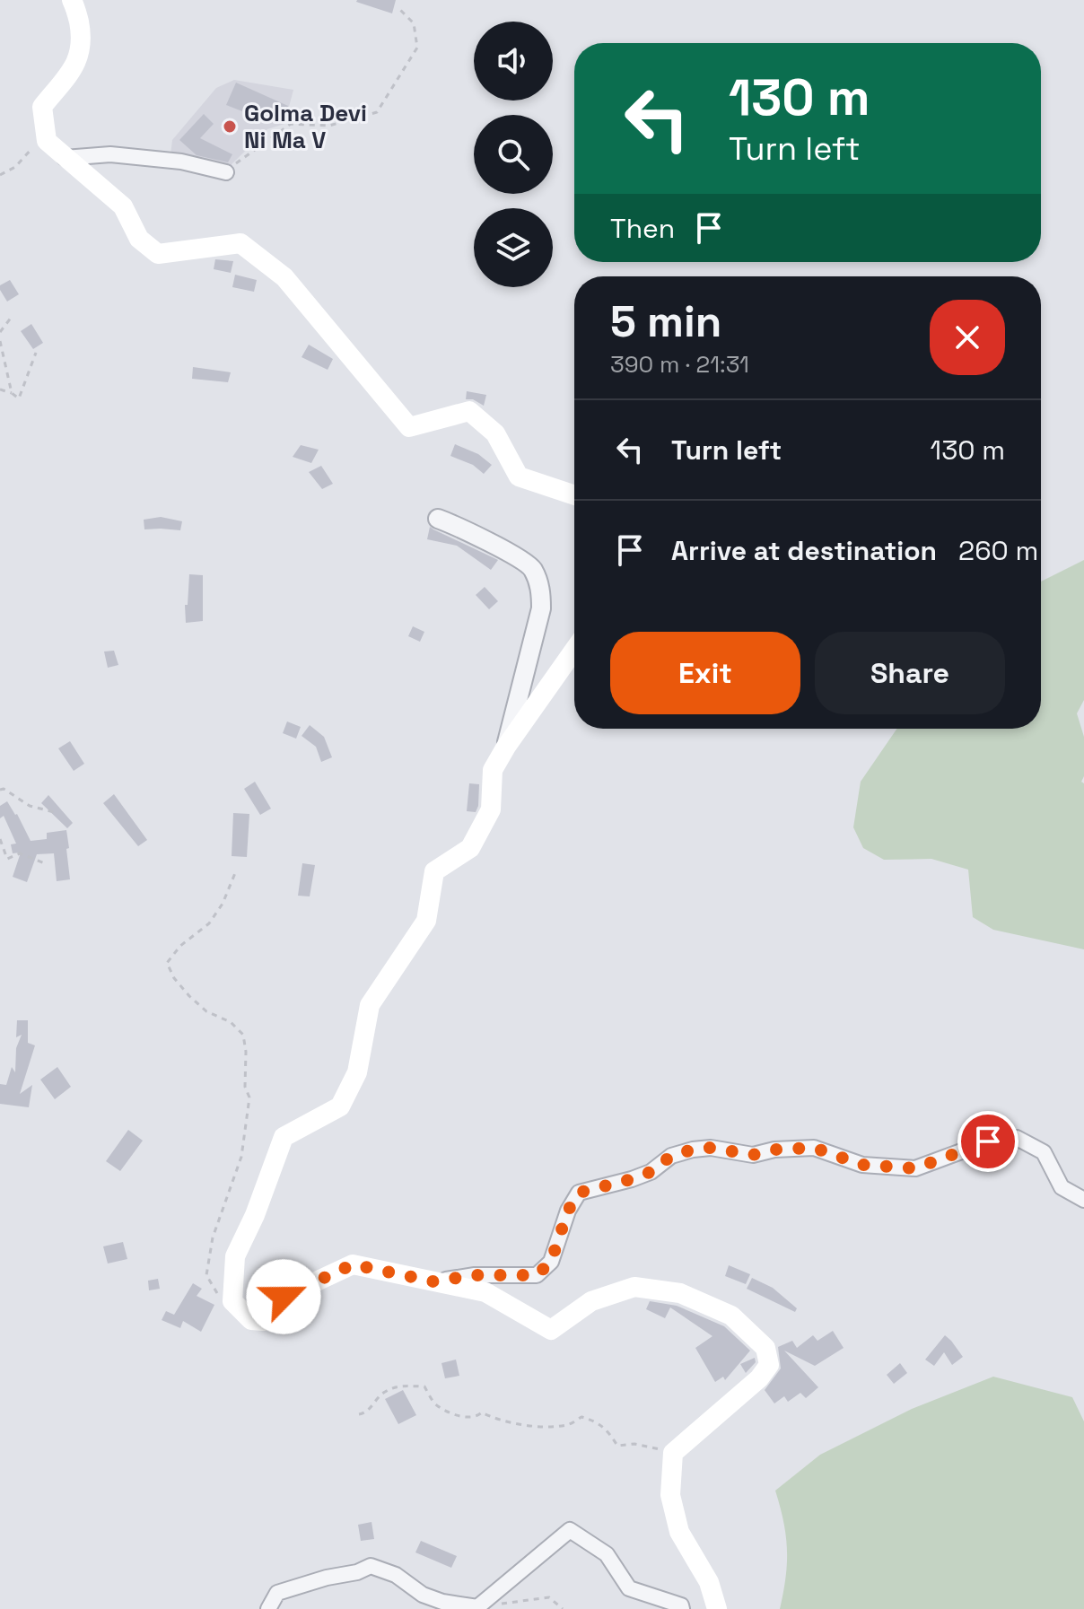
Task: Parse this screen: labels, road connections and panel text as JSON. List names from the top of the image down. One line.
{"places":["Golma Devi Ni Ma V"],"page":{"turn":["130 m","Turn left"],"then":"Then","heading":["5 min","390 m · 21:31"],"list":[{"name":"Turn left","value":"130 m"},{"name":"Arrive at destination","value":"260 m"}],"buttons":["Exit","Share"]}}
